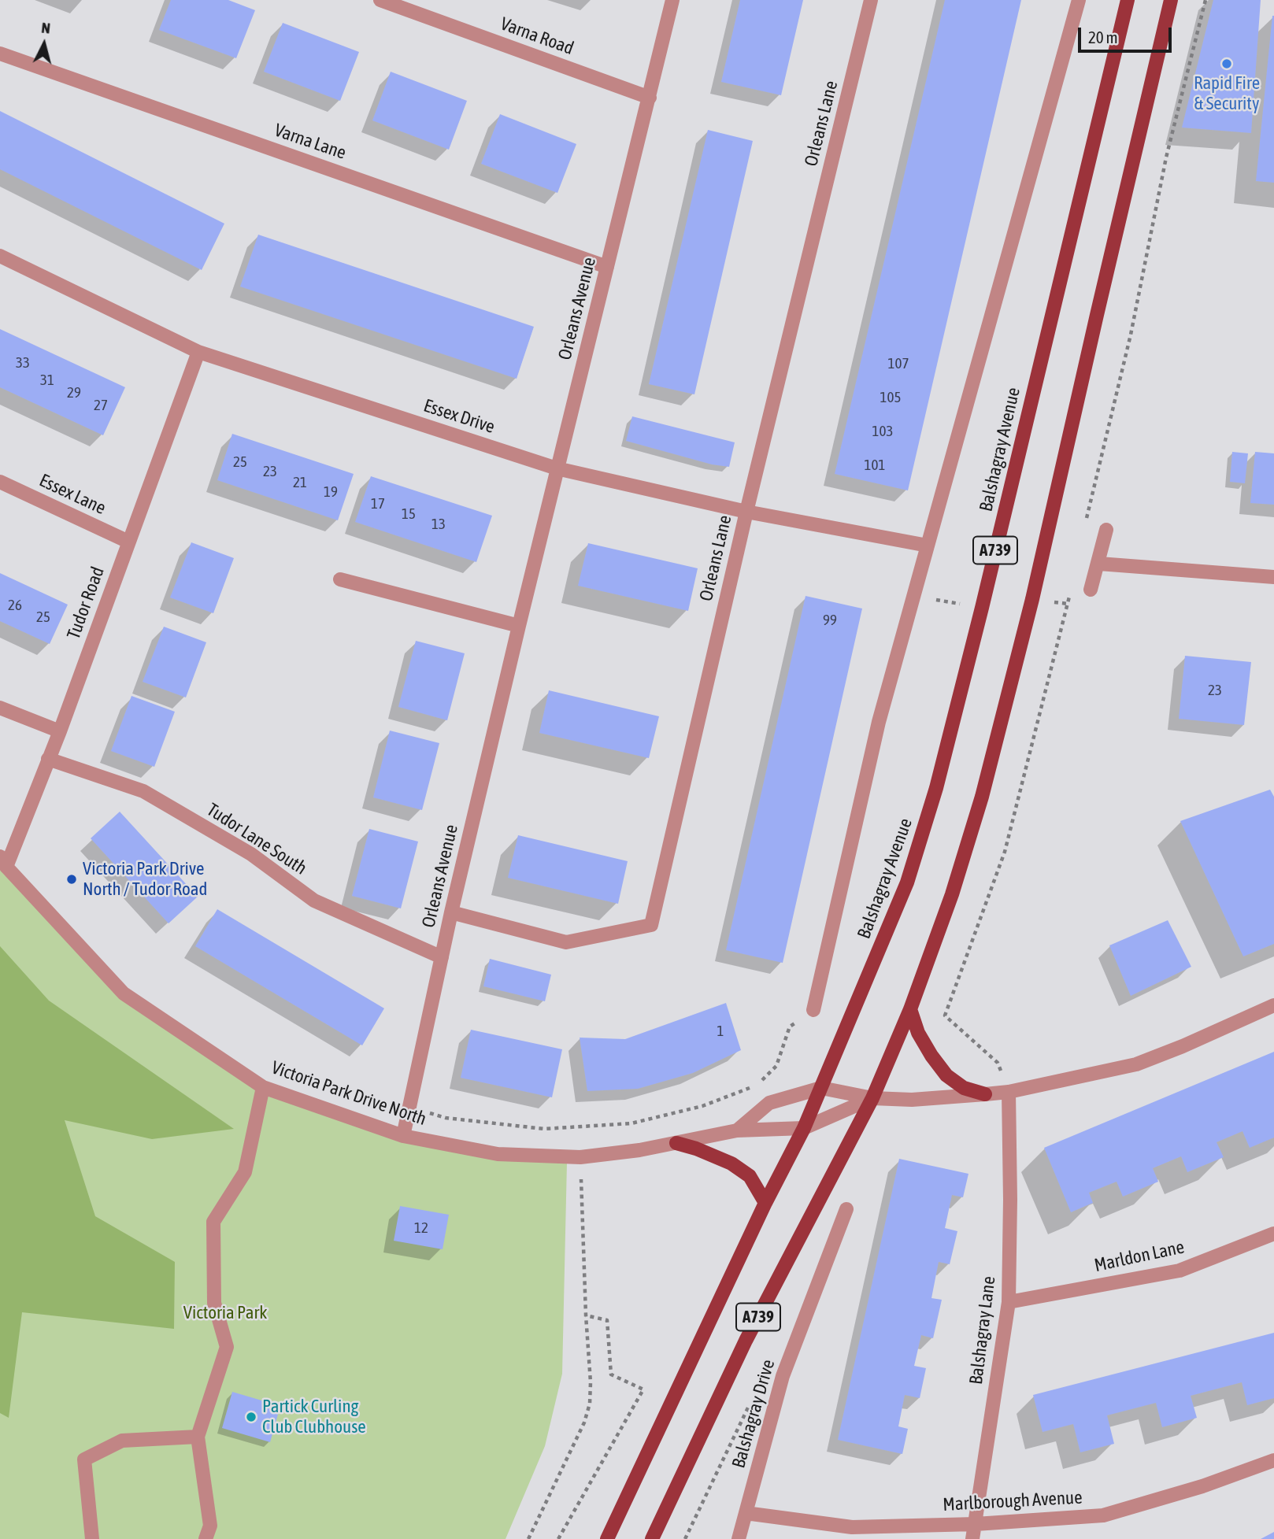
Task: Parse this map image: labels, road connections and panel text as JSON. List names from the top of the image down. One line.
{"streets":{"main road":["Balshagray Avenue","A739"],"street":["Varna Road","Orleans Lane","Varna Lane","Orleans Avenue","Essex Drive","Essex Lane","Tudor Road","Tudor Lane South","Victoria Park Drive North","Marldon Lane","Balshagray Lane","Balshagray Drive","Marlborough Avenue"]},"crossings":[["Varna Road","Orleans Avenue"],["Orleans Lane","Orleans Avenue"],["Orleans Lane","Essex Drive"],["Varna Lane","Orleans Avenue"],["Orleans Avenue","Essex Drive"],["Orleans Avenue","Tudor Lane South"],["Orleans Avenue","Victoria Park Drive North"],["Essex Drive","Balshagray Avenue"],["Essex Drive","Tudor Road"],["Balshagray Avenue","A739"],["Balshagray Avenue","Victoria Park Drive North"],["Essex Lane","Tudor Road"],["A739","Victoria Park Drive North"],["Tudor Road","Tudor Lane South"],["Tudor Road","Victoria Park Drive North"],["Marldon Lane","Balshagray Lane"],["Balshagray Lane","Marlborough Avenue"],["Balshagray Drive","Marlborough Avenue"]],"parks":["Victoria Park"],"places":["Rapid Fire & Security","Victoria Park Drive North / Tudor Road","Partick Curling Club Clubhouse"],"house_numbers":["33","107","31","29","105","27","103","25","101","23","21","19","17","15","13","26","25","99","23","1","12"],"scale_bar":"20 m","north":"top"}
